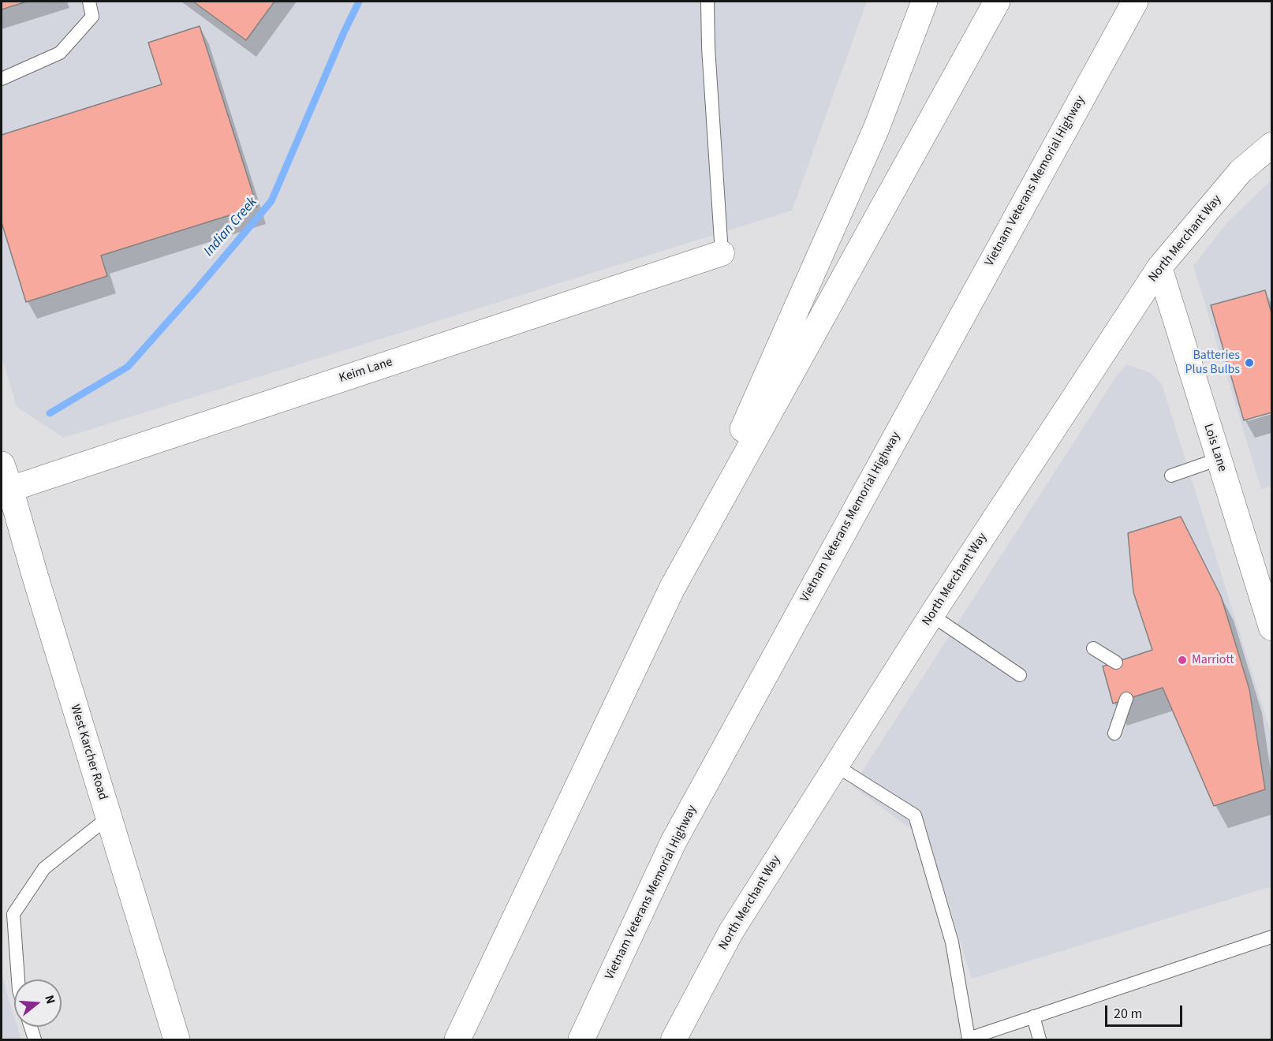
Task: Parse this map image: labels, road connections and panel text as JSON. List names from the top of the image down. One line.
{"streets":{"main road":["Vietnam Veterans Memorial Highway","West Karcher Road"],"street":["North Merchant Way","Keim Lane","Lois Lane"]},"crossings":[["North Merchant Way","Lois Lane"],["Keim Lane","West Karcher Road"]],"water":["Indian Creek"],"places":["Batteries Plus Bulbs","Marriott"],"scale_bar":"20 m","north":"right"}
